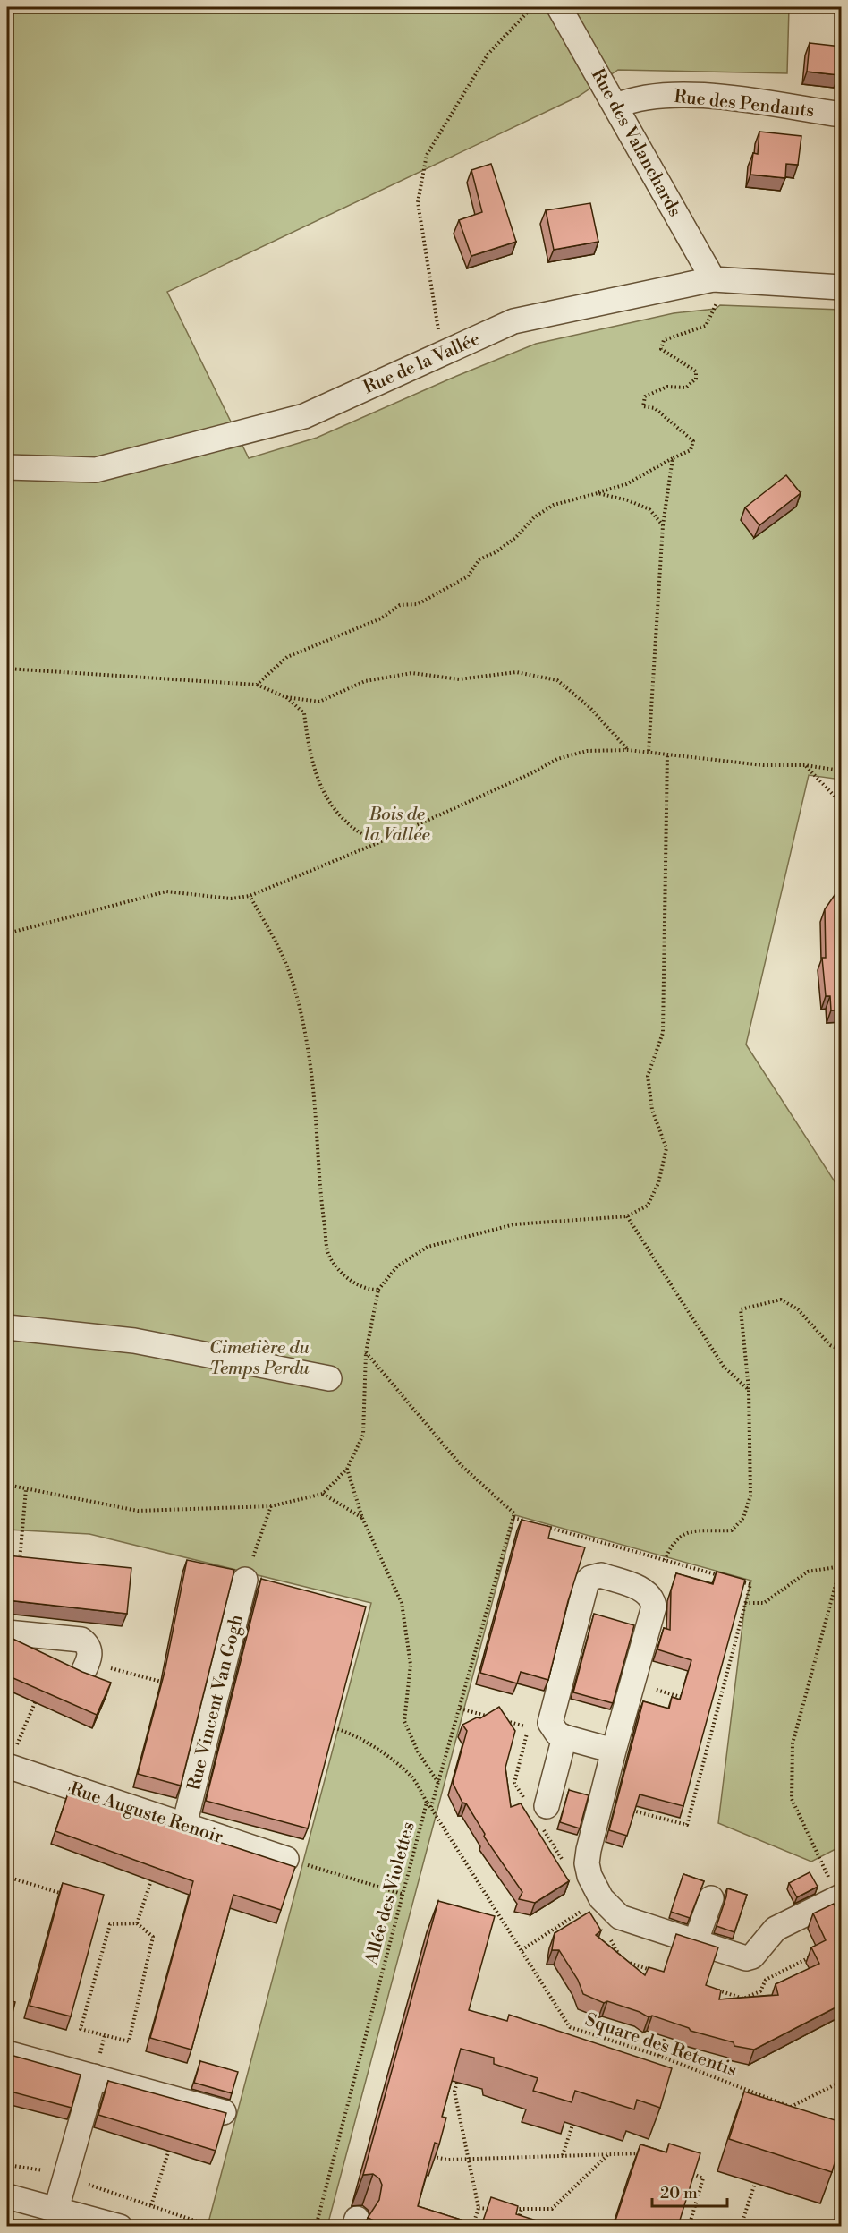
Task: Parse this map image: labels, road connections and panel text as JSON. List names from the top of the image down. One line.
{"streets":{"street":["Rue des Pendants","Rue des Valanchards","Rue de la Vallée","Rue Vincent Van Gogh","Rue Auguste Renoir"],"path":["Allée des Violettes","Square des Retentis"]},"crossings":[["Rue des Pendants","Rue des Valanchards"],["Rue des Valanchards","Rue de la Vallée"],["Rue Vincent Van Gogh","Rue Auguste Renoir"],["Allée des Violettes","Square des Retentis"]],"parks":["Bois de la Vallée","Cimetière du Temps Perdu"],"scale_bar":"20 m"}
